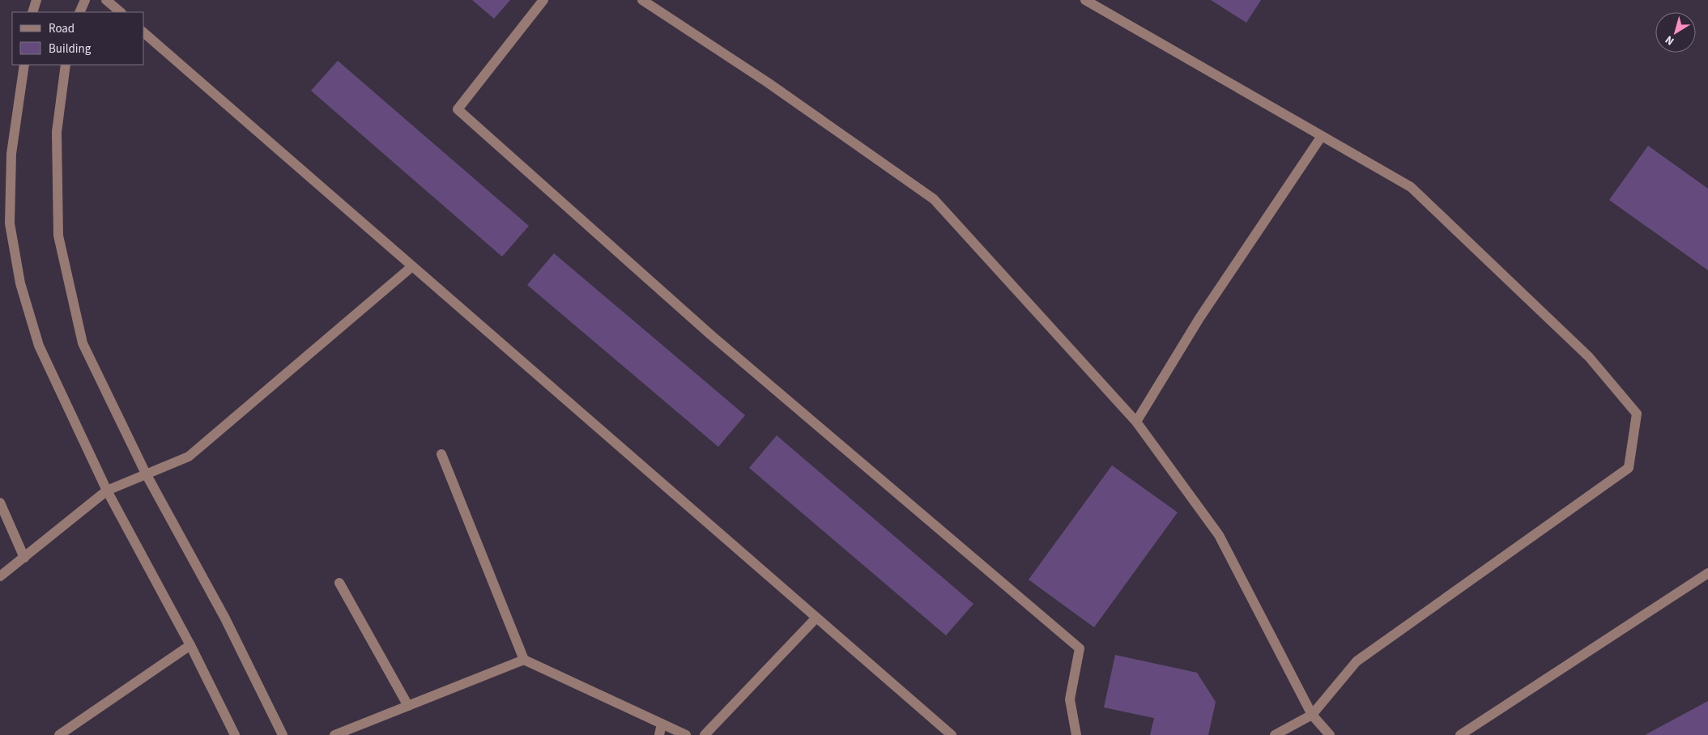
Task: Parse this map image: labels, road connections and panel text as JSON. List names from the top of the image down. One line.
{"legend":["Road","Building"],"north":"bottom left"}
